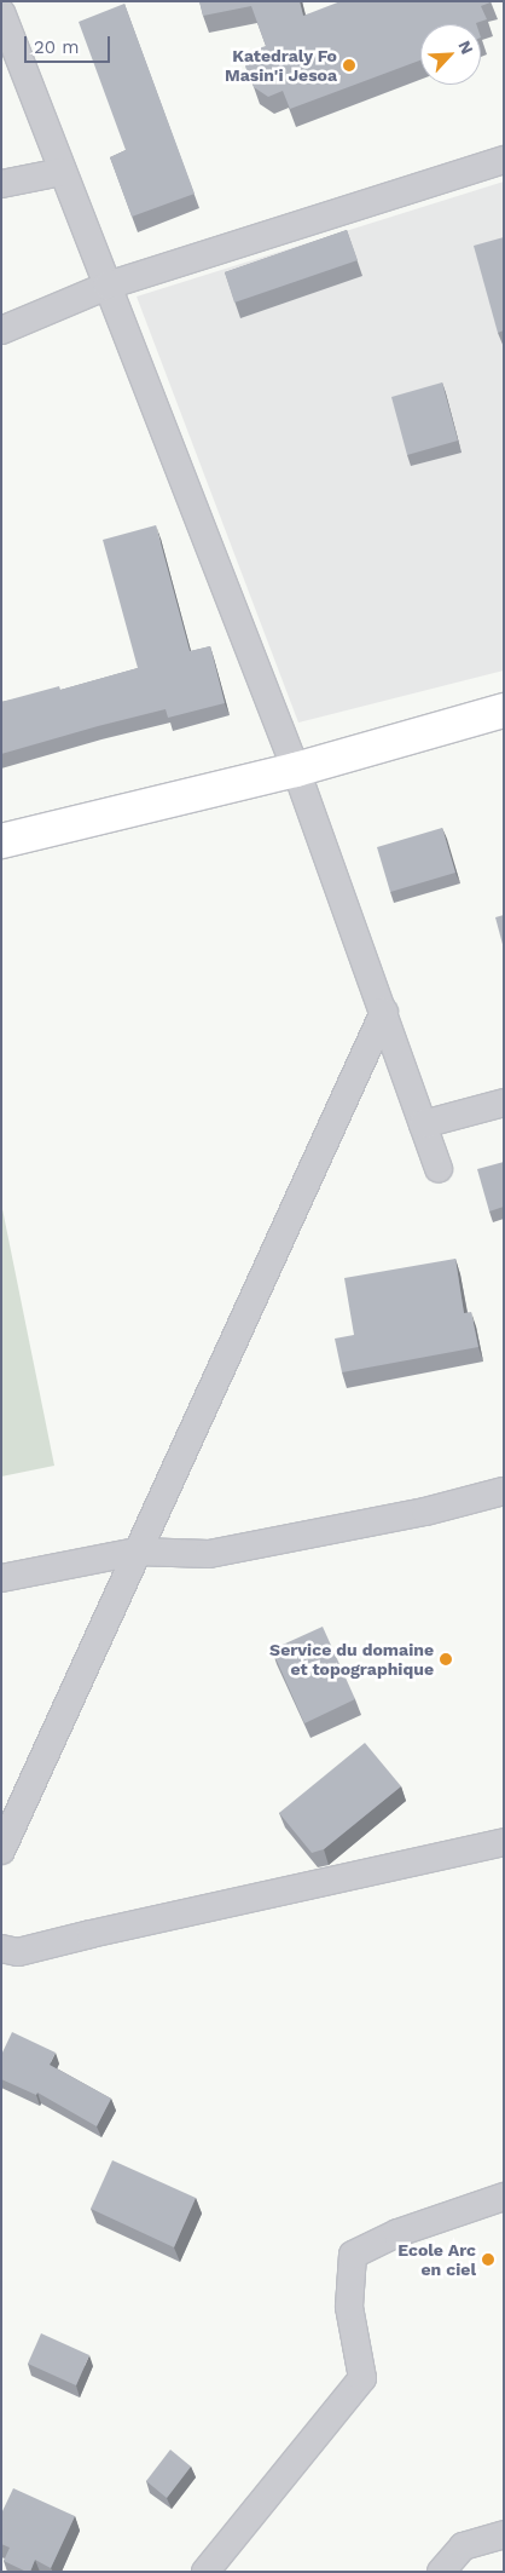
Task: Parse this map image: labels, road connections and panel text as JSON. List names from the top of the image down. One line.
{"places":["Katedraly Fo Masin'i Jesoa","Service du domaine et topographique","Ecole Arc en ciel"],"scale_bar":"20 m","north":"top right"}
